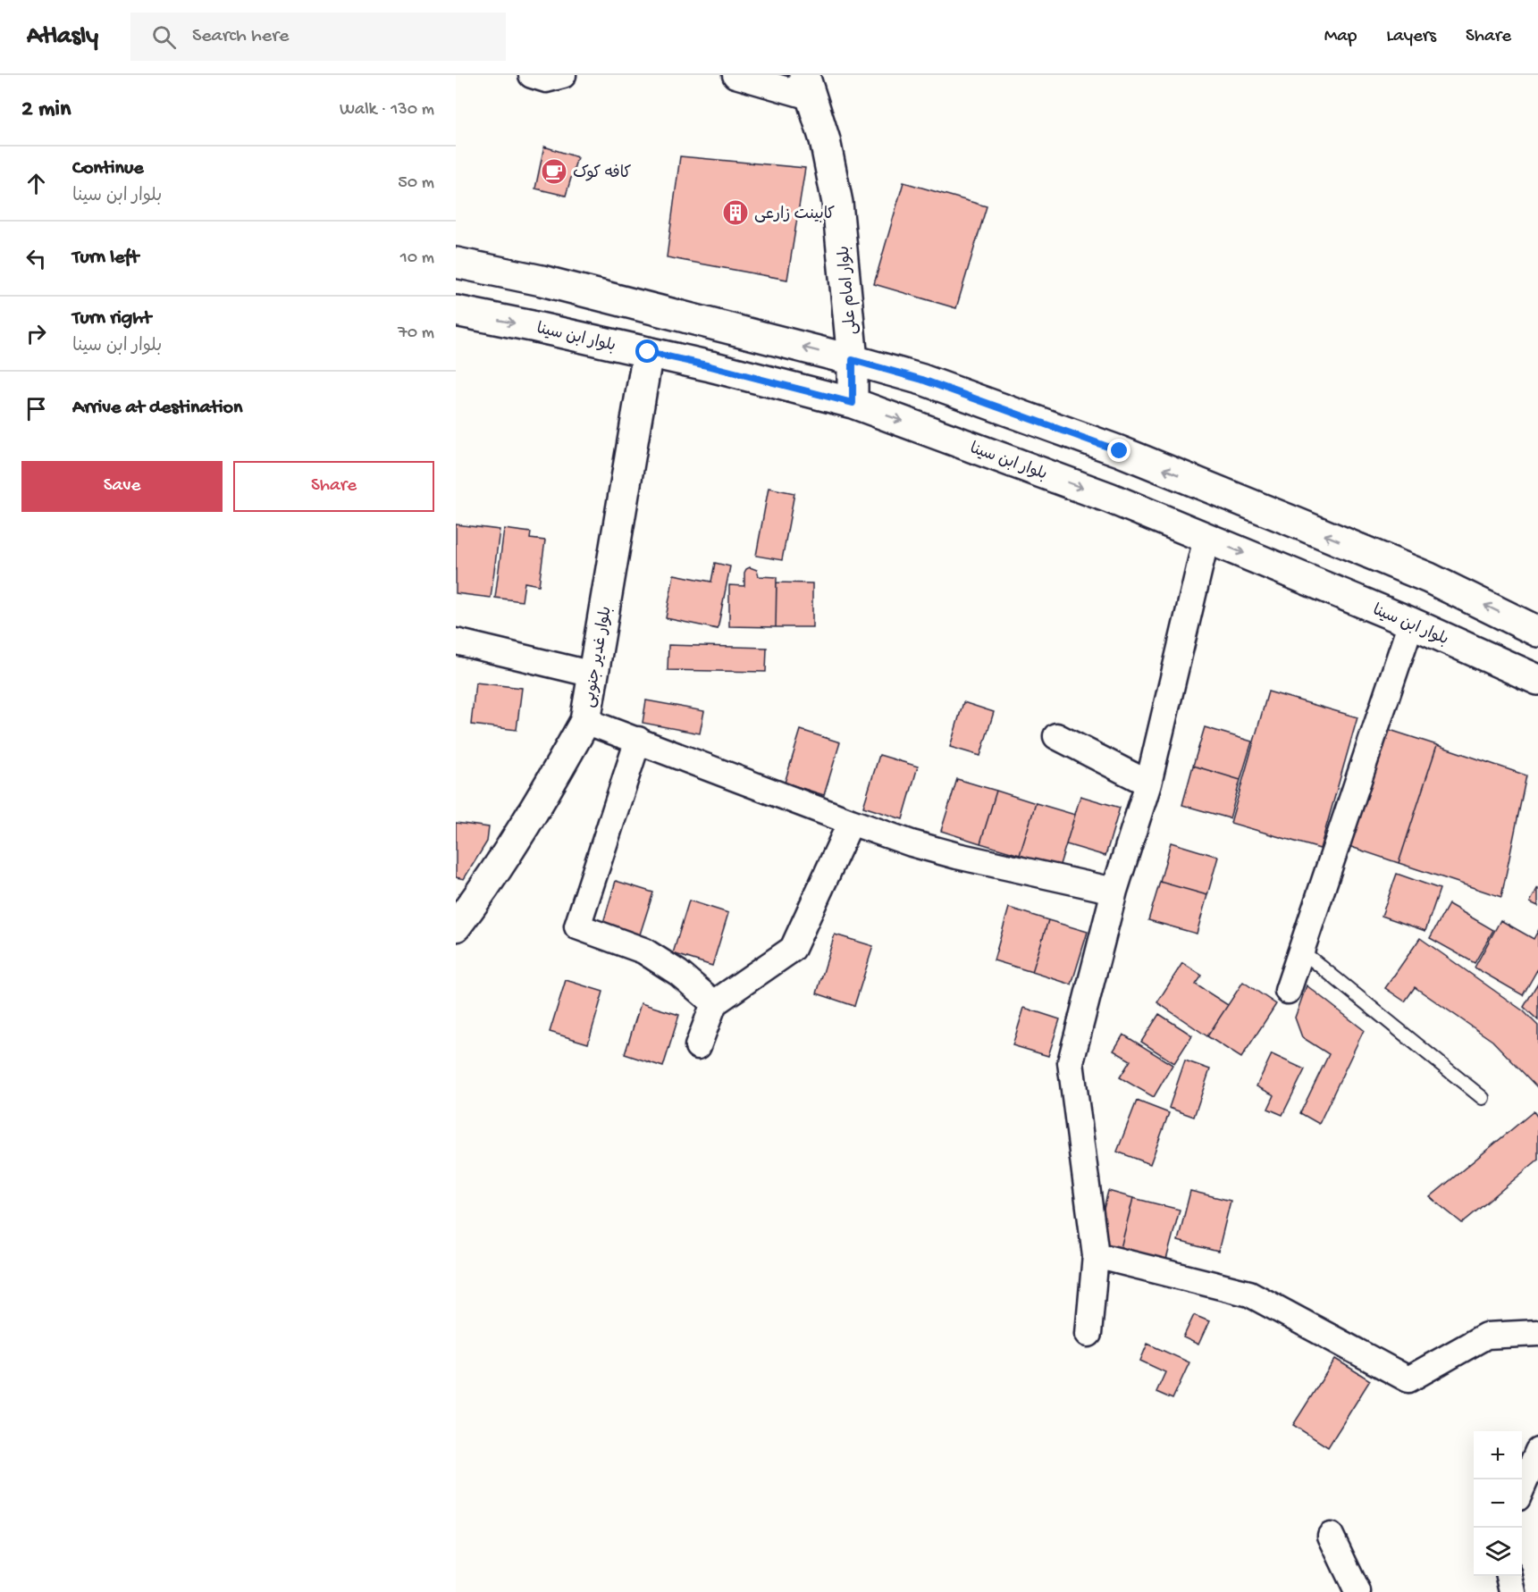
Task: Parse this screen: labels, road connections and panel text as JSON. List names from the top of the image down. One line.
{"streets":{"main road":["بلوار امام علی","بلوار ابن سینا","بلوار غدیر جنوبی"]},"crossings":[["بلوار امام علی","بلوار ابن سینا"],["بلوار ابن سینا","بلوار غدیر جنوبی"]],"places":{"cafe":["کافه کوک"],"building":["کابینت زارعی"]},"page":{"header":"Atlasly","search":"Search here","nav":["Map","Layers","Share"],"heading":["2 min","Walk · 130 m"],"list":[["Continue","بلوار ابن سینا","50 m"],["Turn left","10 m"],["Turn right","بلوار ابن سینا","70 m"],"Arrive at destination"],"buttons":["Save","Share"],"map_buttons":["+","−"]}}
